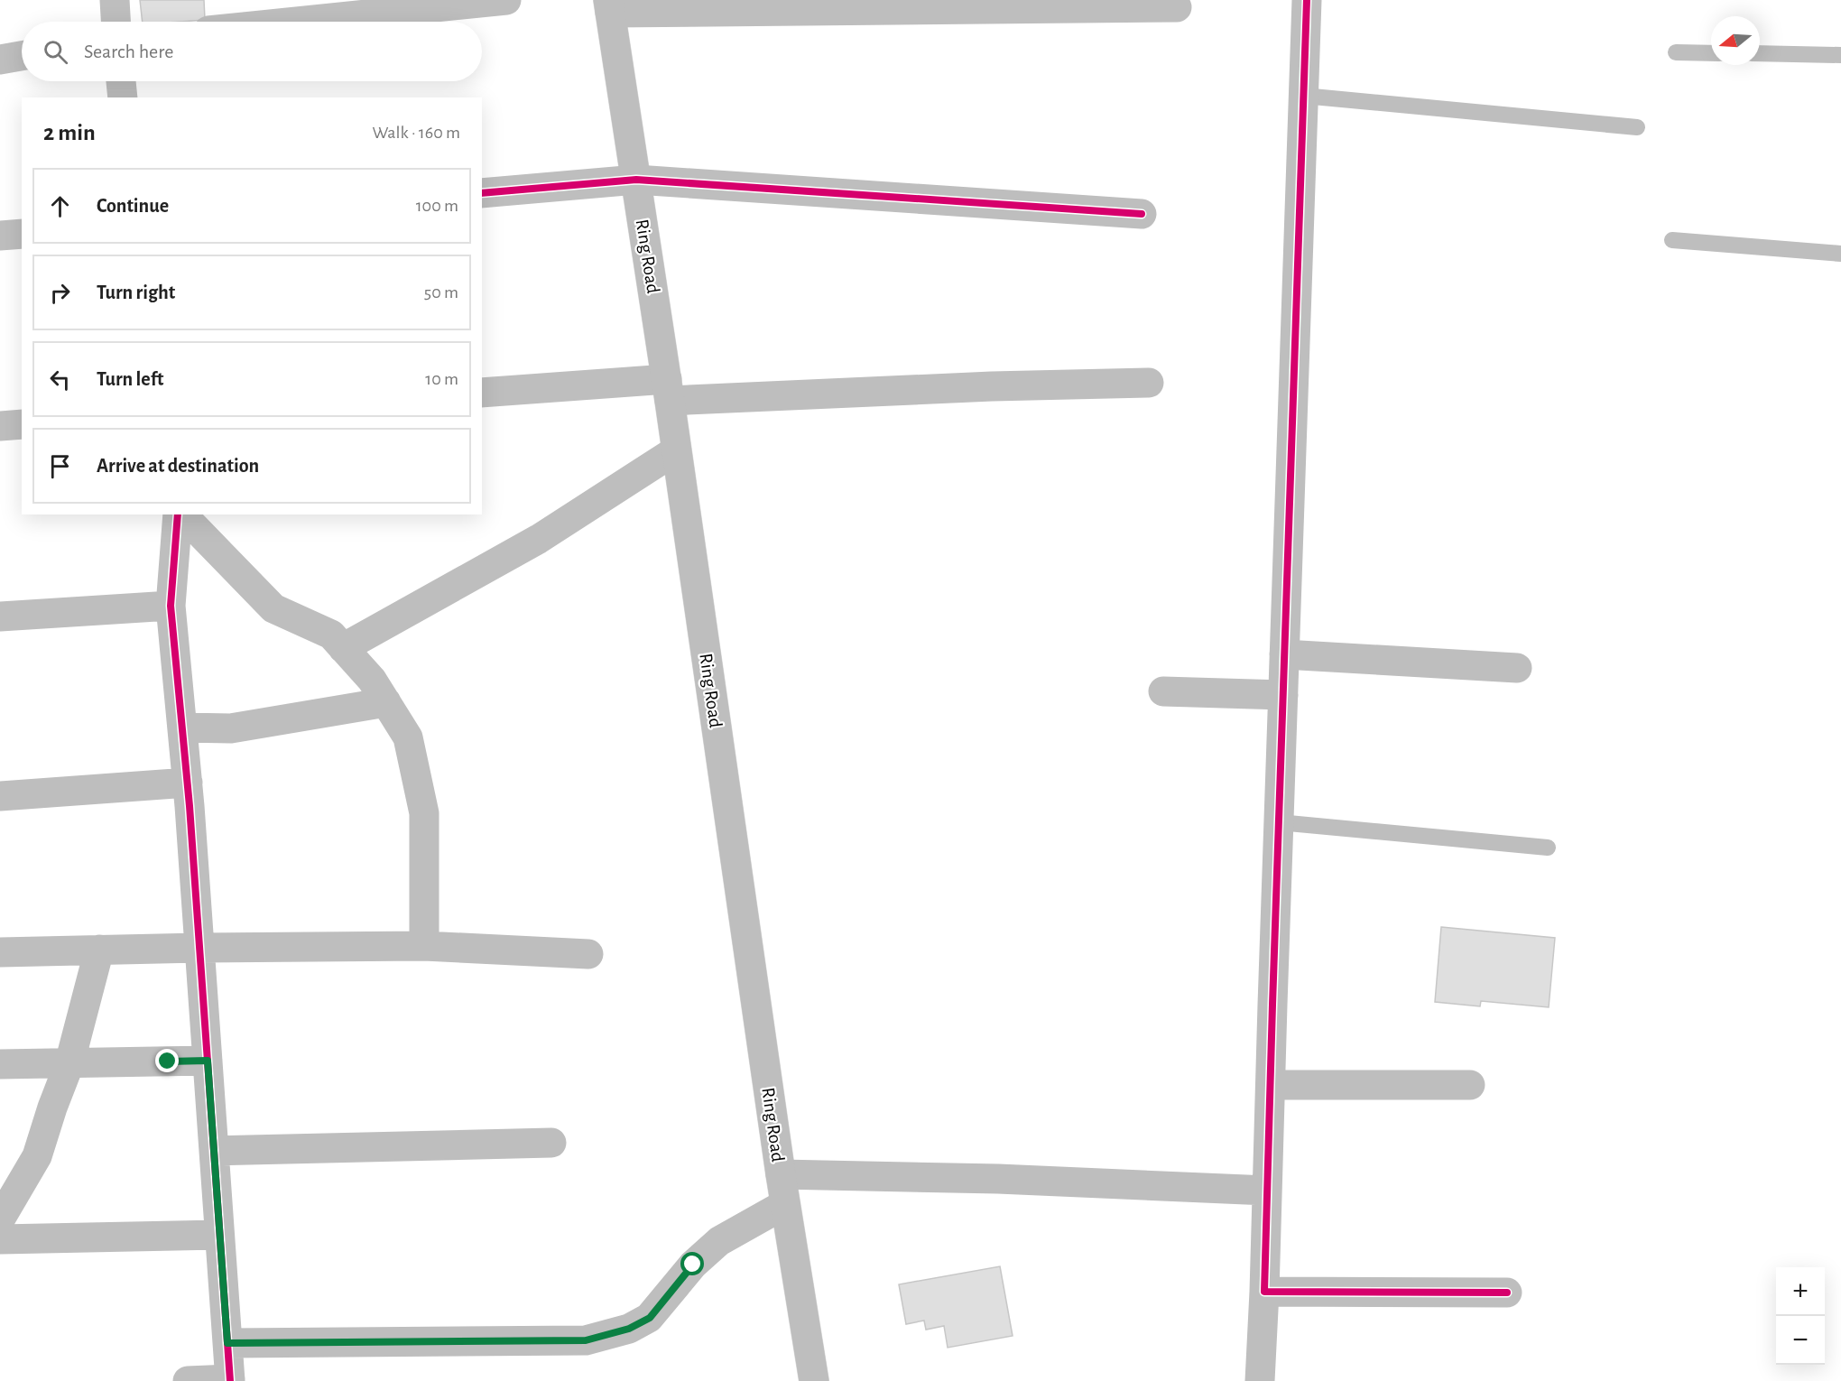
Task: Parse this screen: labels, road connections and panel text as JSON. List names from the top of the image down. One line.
{"streets":{"main road":["Ring Road"]},"north":"left","page":{"search":"Search here","heading":["2 min","Walk · 160 m"],"list":[["Continue","100 m"],["Turn right","50 m"],["Turn left","10 m"],"Arrive at destination"],"map_buttons":["+","−"]}}
